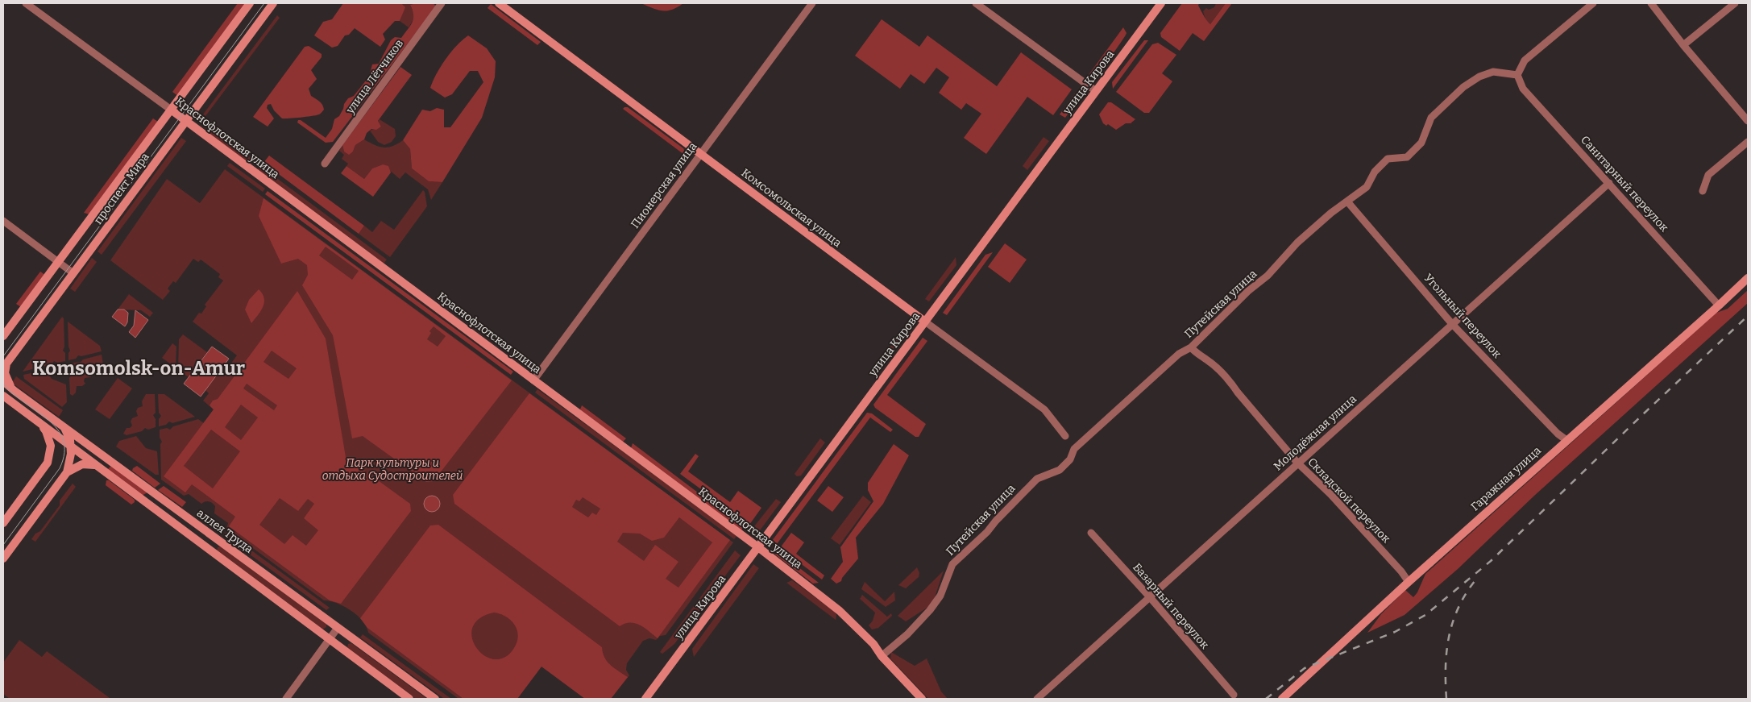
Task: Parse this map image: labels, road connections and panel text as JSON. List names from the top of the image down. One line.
{"streets":{"main road":["улица Кирова","Краснофлотская улица","проспект Мира","Комсомольская улица","Гаражная улица","аллея Труда"],"street":["улица Лётчиков","Санитарный переулок","Пионерская улица","Путейская улица","Угольный переулок","Молодёжная улица","Складской переулок","Базарный переулок"]},"crossings":[["улица Кирова","Краснофлотская улица"],["улица Кирова","Комсомольская улица"],["Краснофлотская улица","Пионерская улица"],["Краснофлотская улица","проспект Мира"],["Краснофлотская улица","Путейская улица"],["Санитарный переулок","Путейская улица"],["Санитарный переулок","Молодёжная улица"],["Санитарный переулок","Гаражная улица"],["Пионерская улица","Комсомольская улица"],["проспект Мира","аллея Труда"],["Путейская улица","Угольный переулок"],["Путейская улица","Складской переулок"],["Угольный переулок","Молодёжная улица"],["Угольный переулок","Гаражная улица"],["Молодёжная улица","Складской переулок"],["Молодёжная улица","Базарный переулок"],["Гаражная улица","Складской переулок"]],"districts":["Komsomolsk-on-Amur"],"parks":["Парк культуры и отдыха Судостроителей"]}
